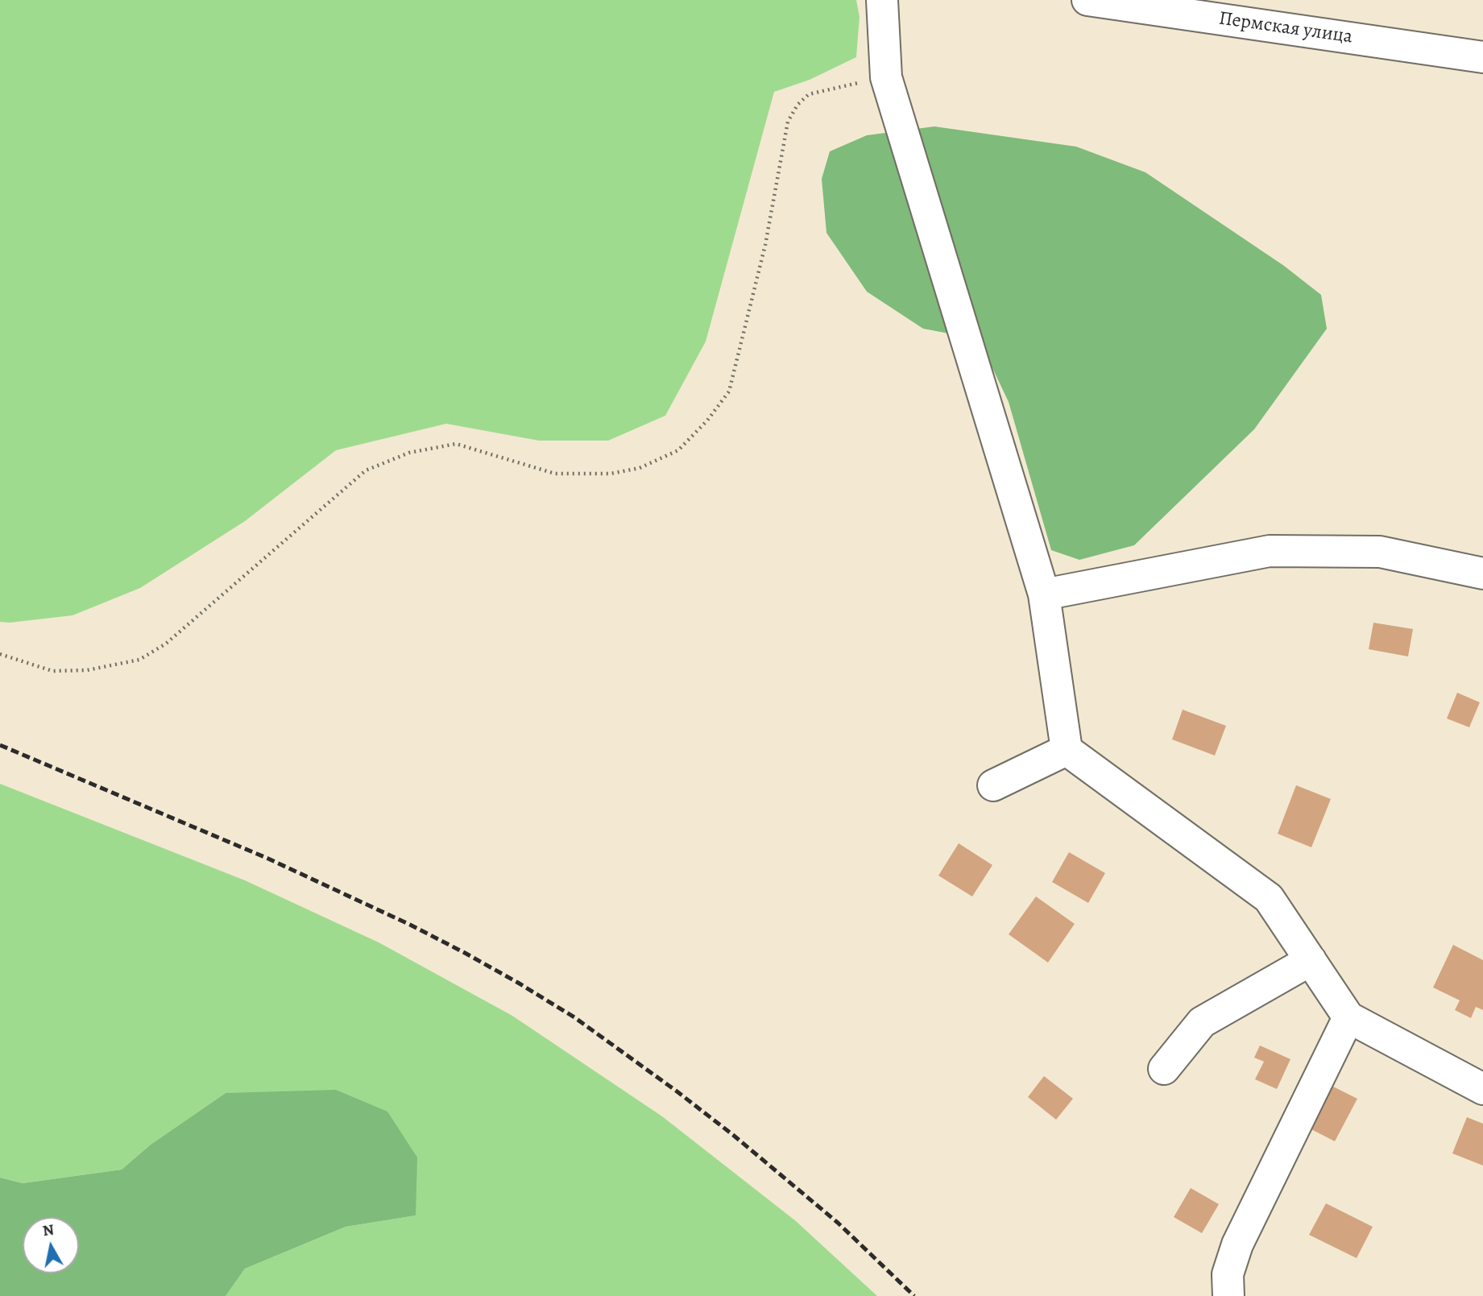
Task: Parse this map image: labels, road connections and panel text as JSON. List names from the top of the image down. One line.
{"streets":{"street":["Пермская улица"]},"north":"top"}
